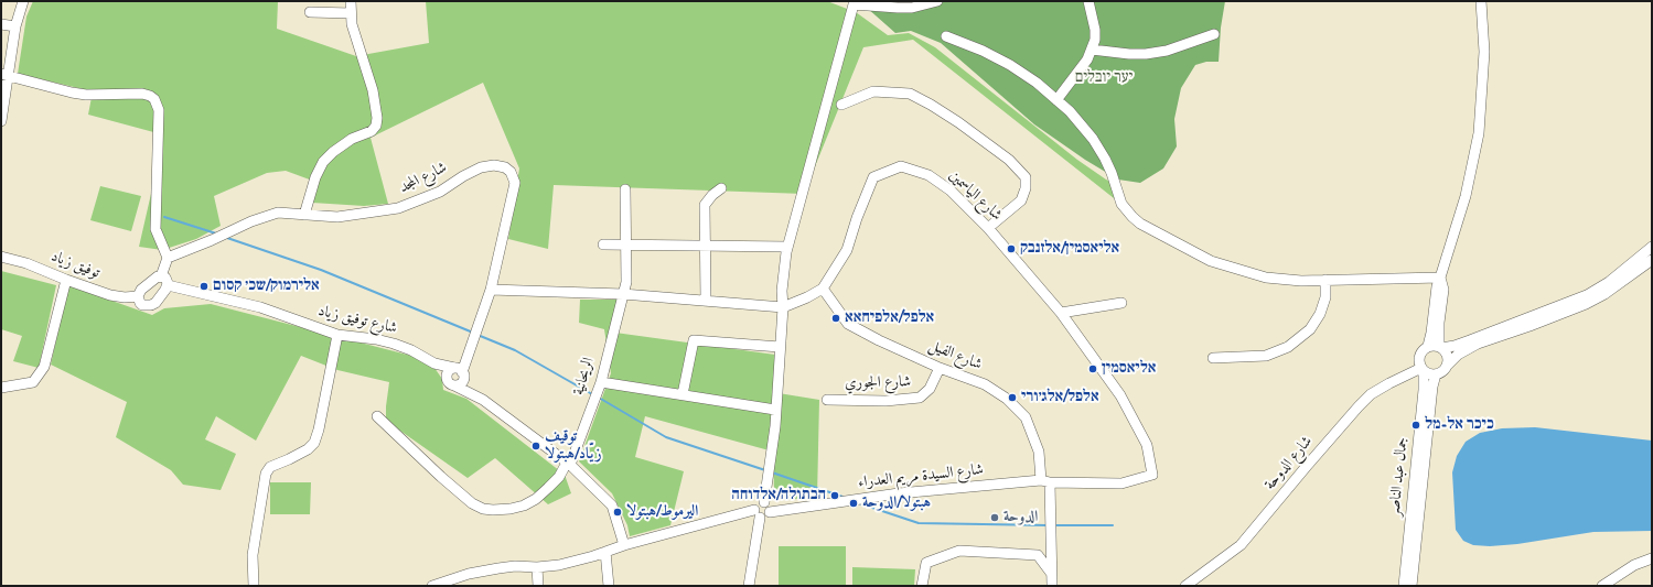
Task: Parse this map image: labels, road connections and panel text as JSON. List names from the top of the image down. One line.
{"streets":{"street":["شارع المجد","شارع الياسمين","توفيق زياد","شارع توفيق زياد","شارع الفيل","الريحانية","شارع الجوري","شارع الدوحة","شارع السيدة مريم العدراء","جمال عبد الناصر"]},"crossings":[["شارع الياسمين","شارع الفيل"],["شارع الياسمين","شارع السيدة مريم العدراء"],["شارع الفيل","شارع الجوري"],["شارع الفيل","شارع السيدة مريم العدراء"],["شارع الدوحة","جمال عبد الناصر"]],"parks":["יער יובלים"],"places":["אליאסמין/אלזנבק","אלירמוק/שכ׳ קסום","אלפל/אלפיחאא","אליאסמין","אלפל/אלג׳ורי","כיכר אל-מל","توقيف زيّاد/هبتولا","הבתולה/אלדוחה","هبتولا/الدوحة","اليرموط/هبتولا","الدوحة"]}
